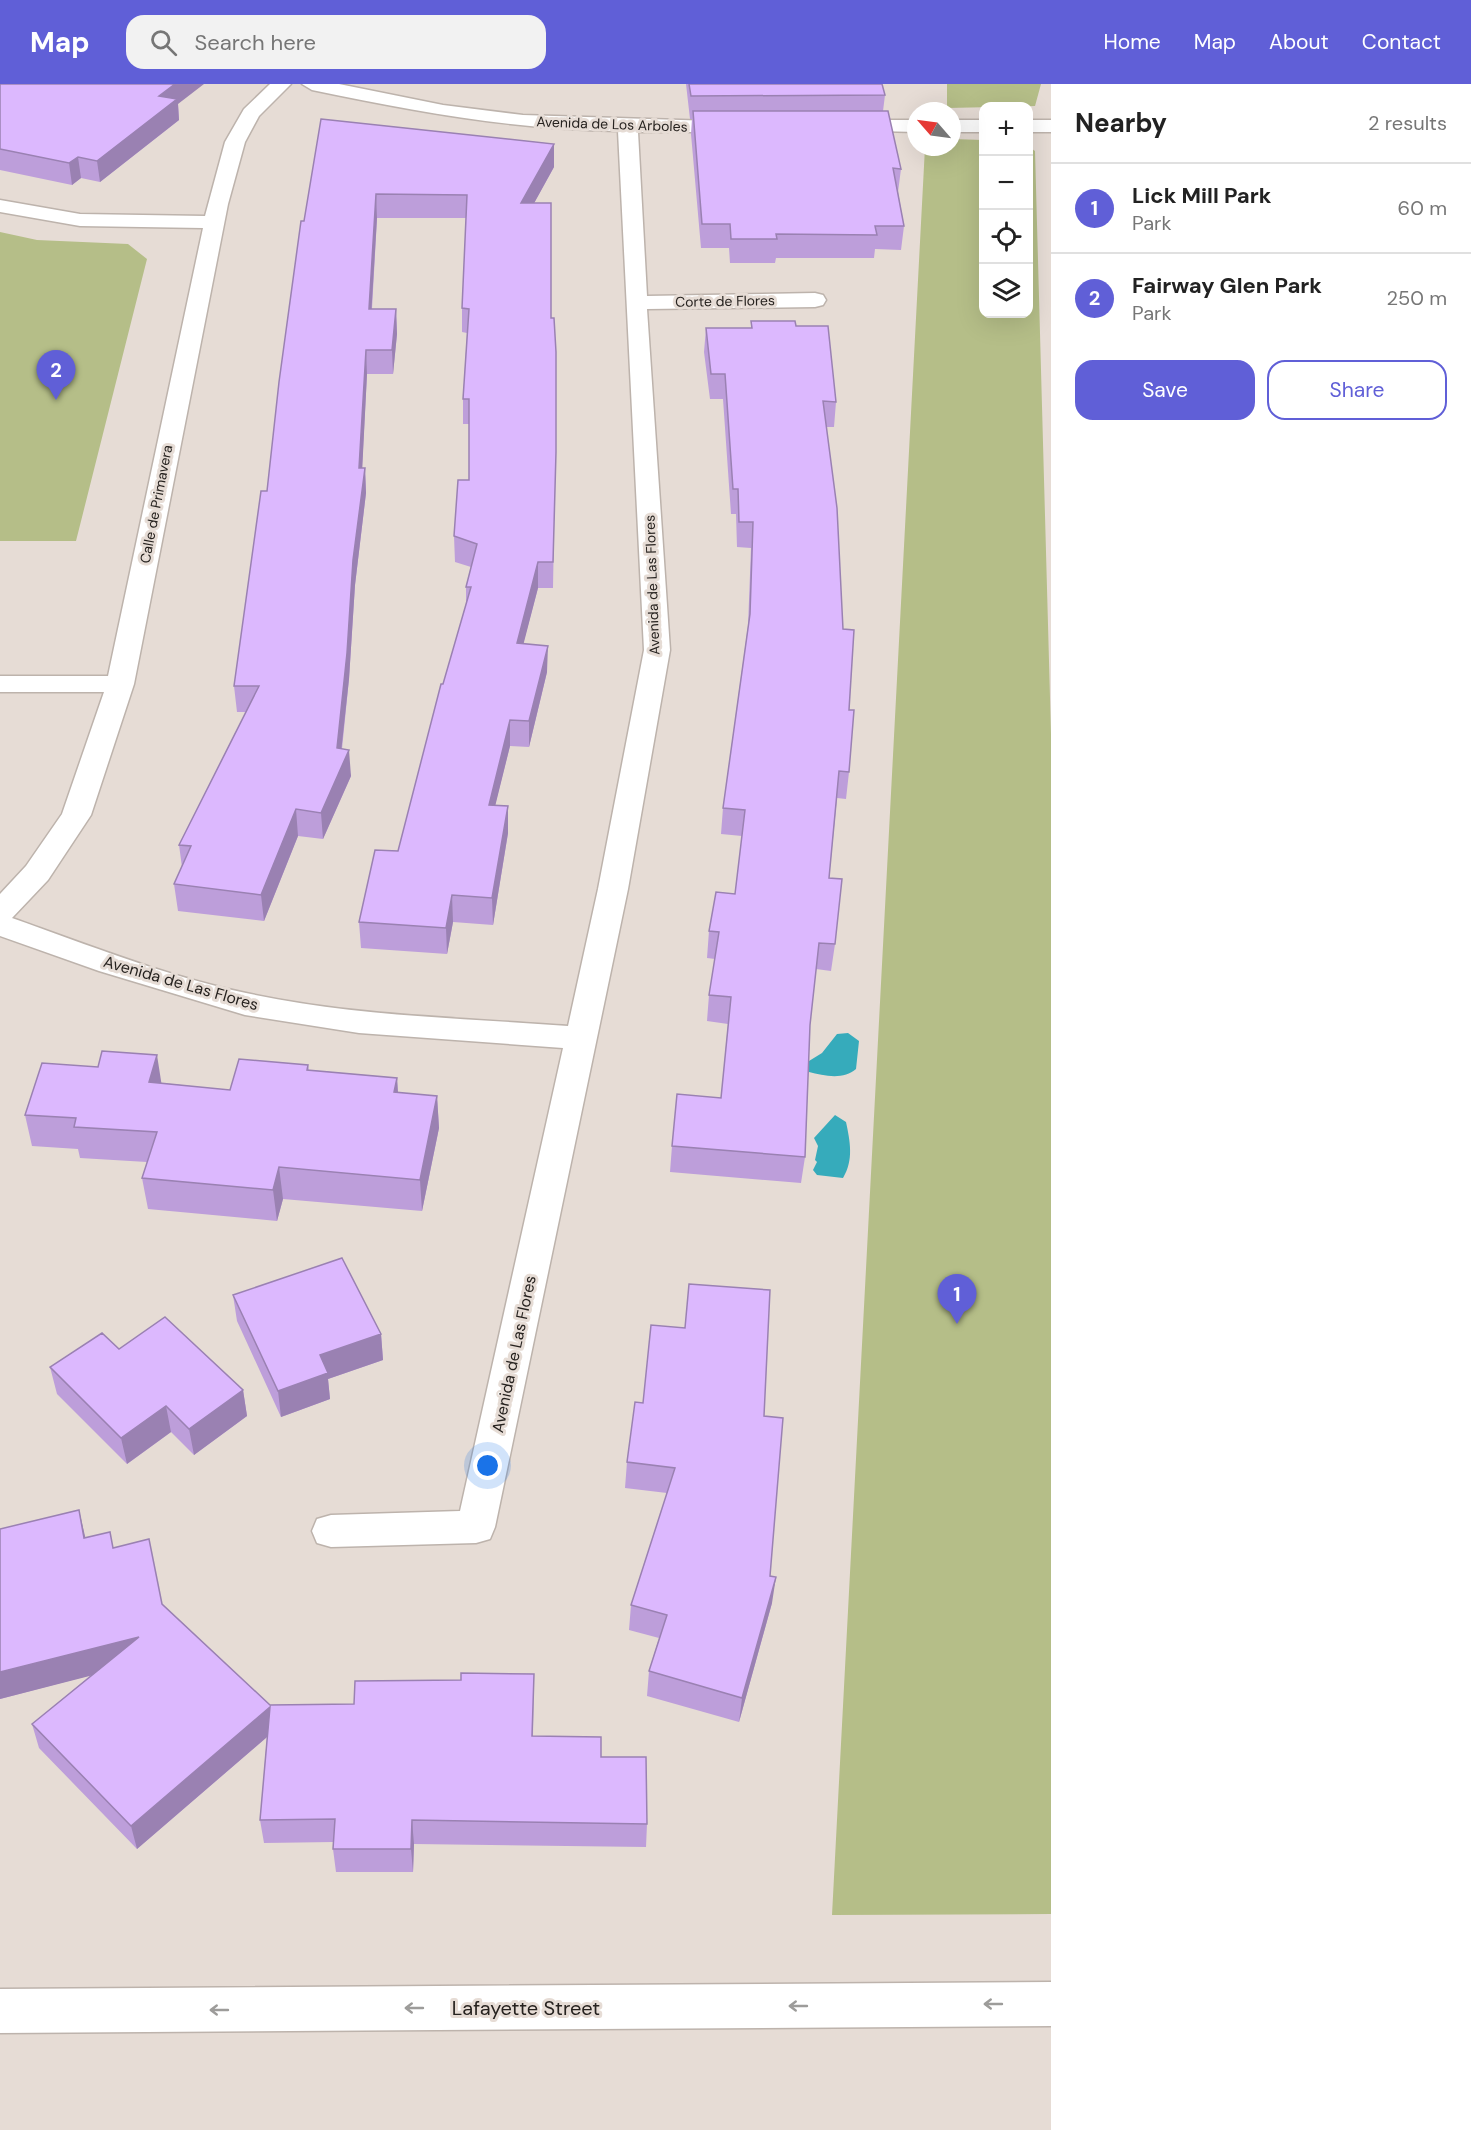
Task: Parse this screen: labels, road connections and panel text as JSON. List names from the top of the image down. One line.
{"streets":{"street":["Avenida de Los Arboles","Corte de Flores","Calle de Primavera","Avenida de Las Flores","Lafayette Street"]},"crossings":[["Avenida de Los Arboles","Avenida de Las Flores"],["Corte de Flores","Avenida de Las Flores"]],"one_way":["Lafayette Street"],"north":"top left","page":{"header":"Map","search":"Search here","nav":["Home","Map","About","Contact"],"heading":["Nearby","2 results"],"map_buttons":["+","−"],"list":[{"mark":"1","name":"Lick Mill Park","note":"Park","value":"60 m"},{"mark":"2","name":"Fairway Glen Park","note":"Park","value":"250 m"}],"buttons":["Save","Share"],"pins":["2","1"]}}
